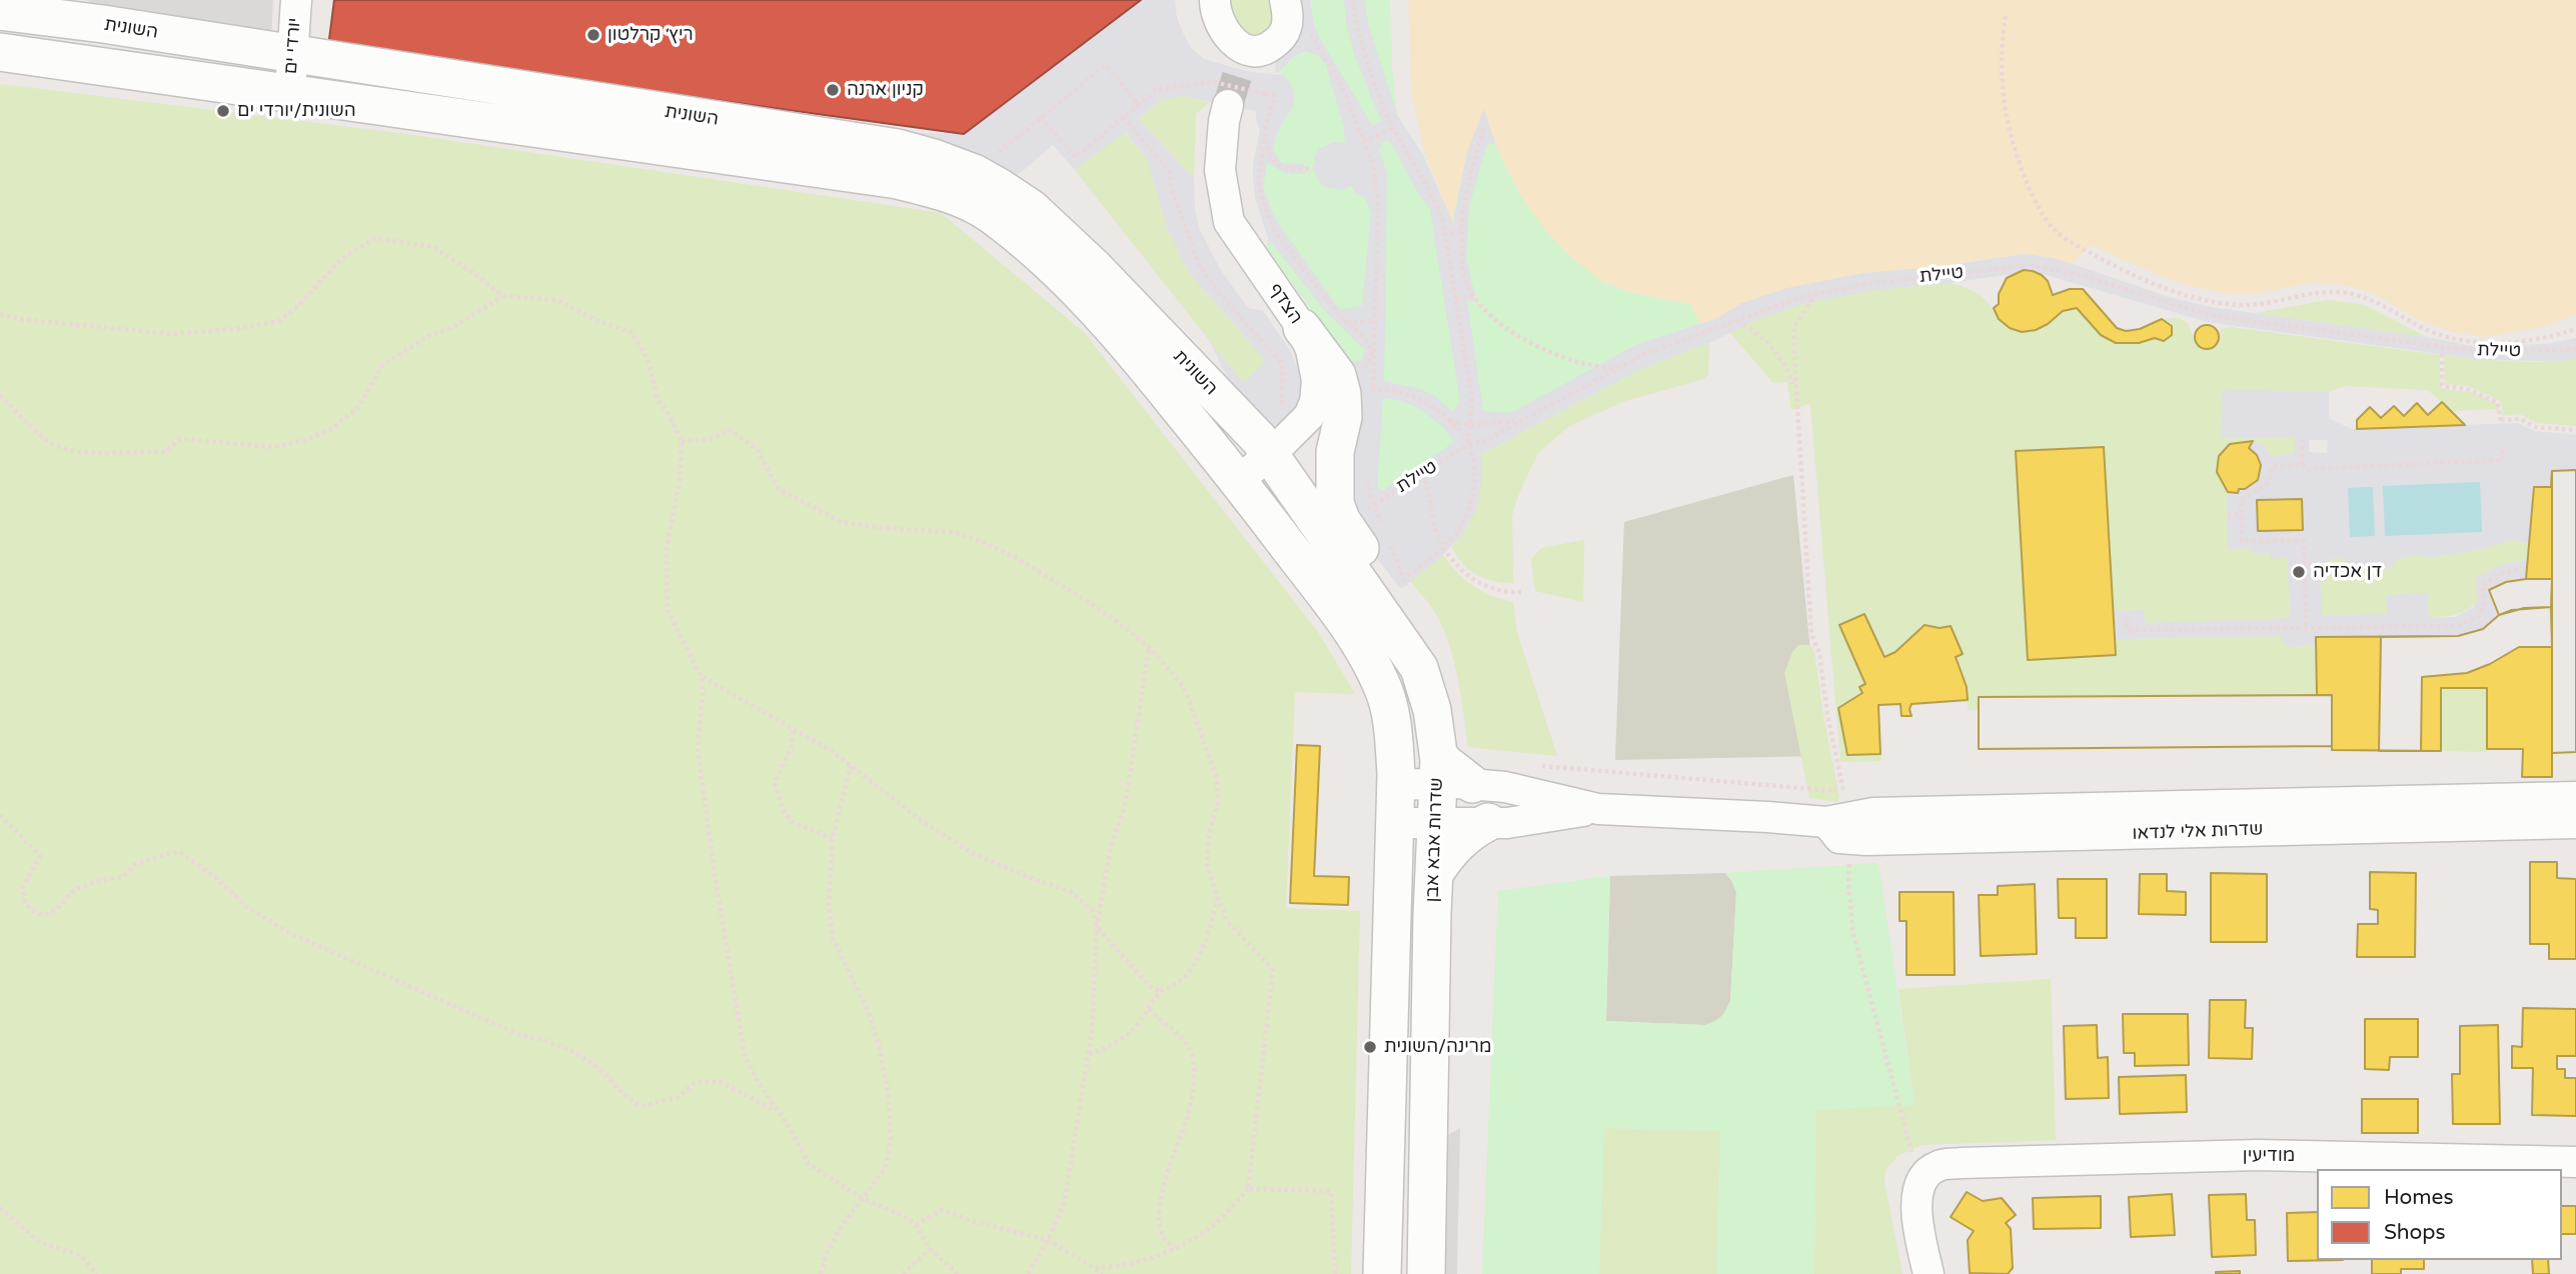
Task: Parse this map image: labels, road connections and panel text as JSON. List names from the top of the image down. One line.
{"streets":{"street":["השונית","יורדי ים","הצדף","שדרות אלי לנדאו","שדרות אבא אבן","מודיעין"],"path":["טיילת"]},"crossings":[["השונית","יורדי ים"],["השונית","הצדף"],["השונית","שדרות אבא אבן"],["הצדף","שדרות אבא אבן"],["שדרות אלי לנדאו","שדרות אבא אבן"]],"places":["ריץ׳ קרלטון","קניון ארנה","השונית/יורדי ים","דן אכדיה","מרינה/השונית"],"legend":["Homes","Shops"]}
